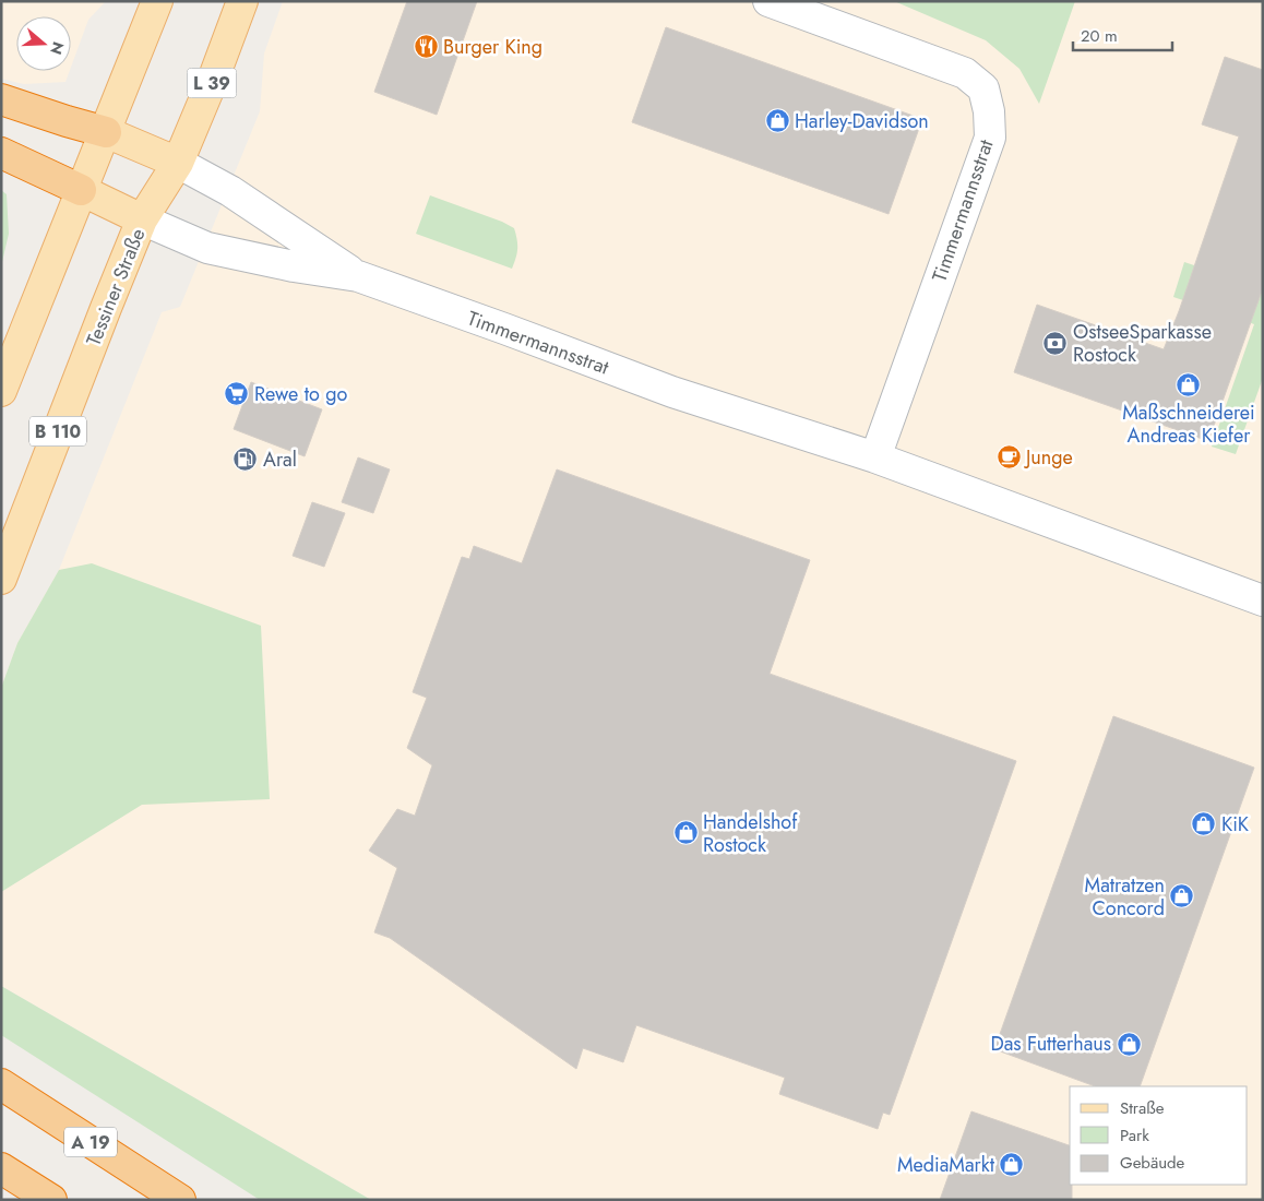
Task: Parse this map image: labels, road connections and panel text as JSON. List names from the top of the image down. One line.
{"streets":{"highway":["A 19"],"main road":["L 39","Timmermannsstrat","Tessiner Straße","B 110"]},"crossings":[["Timmermannsstrat","Tessiner Straße"]],"places":{"restaurant":["Burger King"],"shop":["Harley-Davidson","Maßschneiderei Andreas Kiefer","KiK","Handelshof Rostock","Matratzen Concord","Das Futterhaus","MediaMarkt"],"bank":["OstseeSparkasse Rostock"],"supermarket":["Rewe to go"],"cafe":["Junge"],"fuel station":["Aral"]},"legend":["Straße","Park","Gebäude"],"scale_bar":"20 m","north":"right"}
